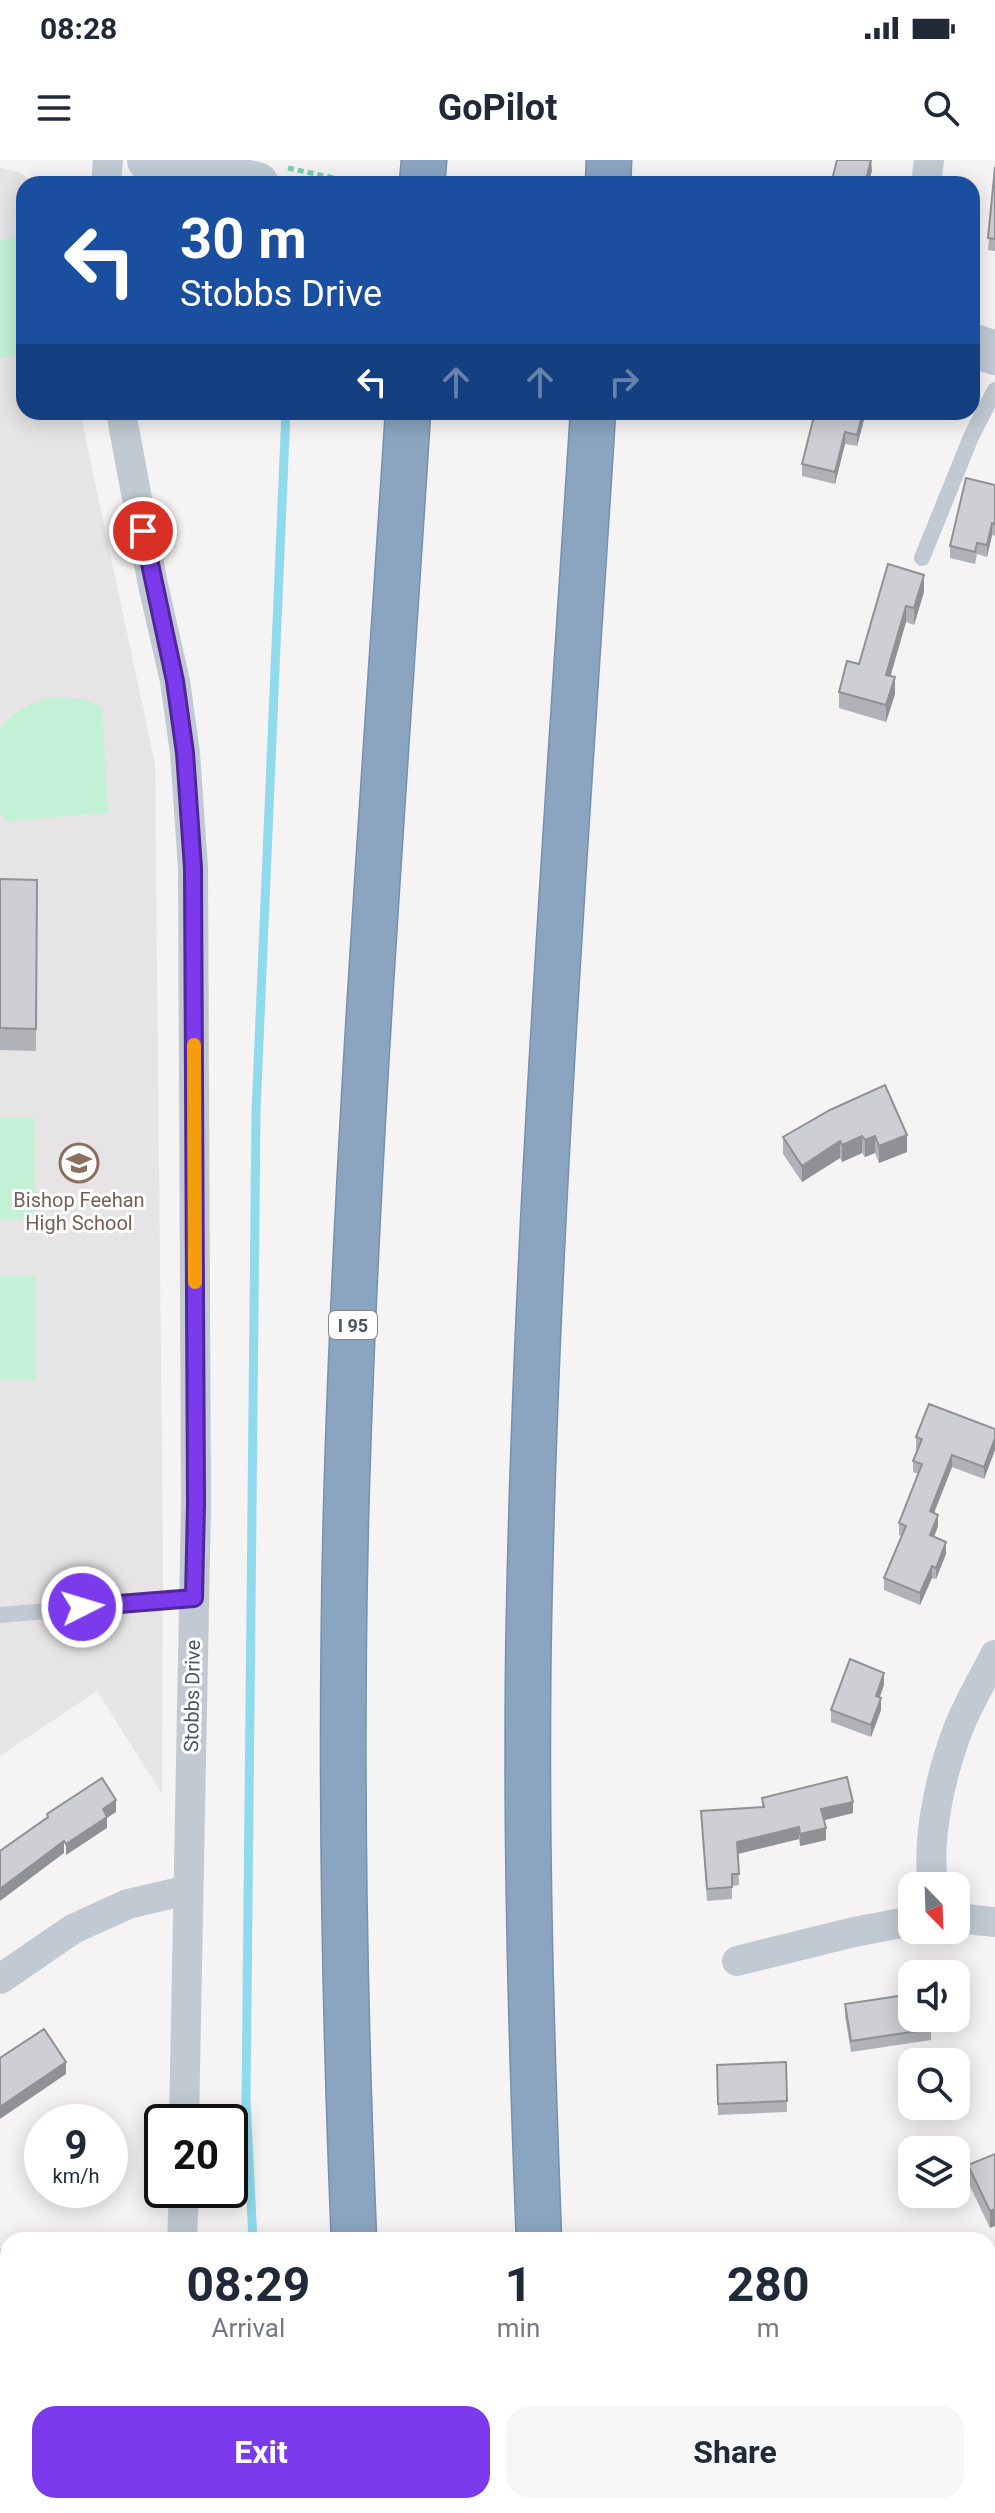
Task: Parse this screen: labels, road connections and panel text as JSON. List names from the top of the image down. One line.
{"streets":{"highway":["I 95"],"street":["Stobbs Drive"]},"places":{"school or university":["Bishop Feehan High School"]},"north":"bottom right","page":{"status":"08:28","header":"GoPilot","turn":["30 m","Stobbs Drive"],"speed":"9 km/h","limit":"20","eta":["08:29","Arrival","1","min","280","m"],"buttons":["Exit","Share"]}}
